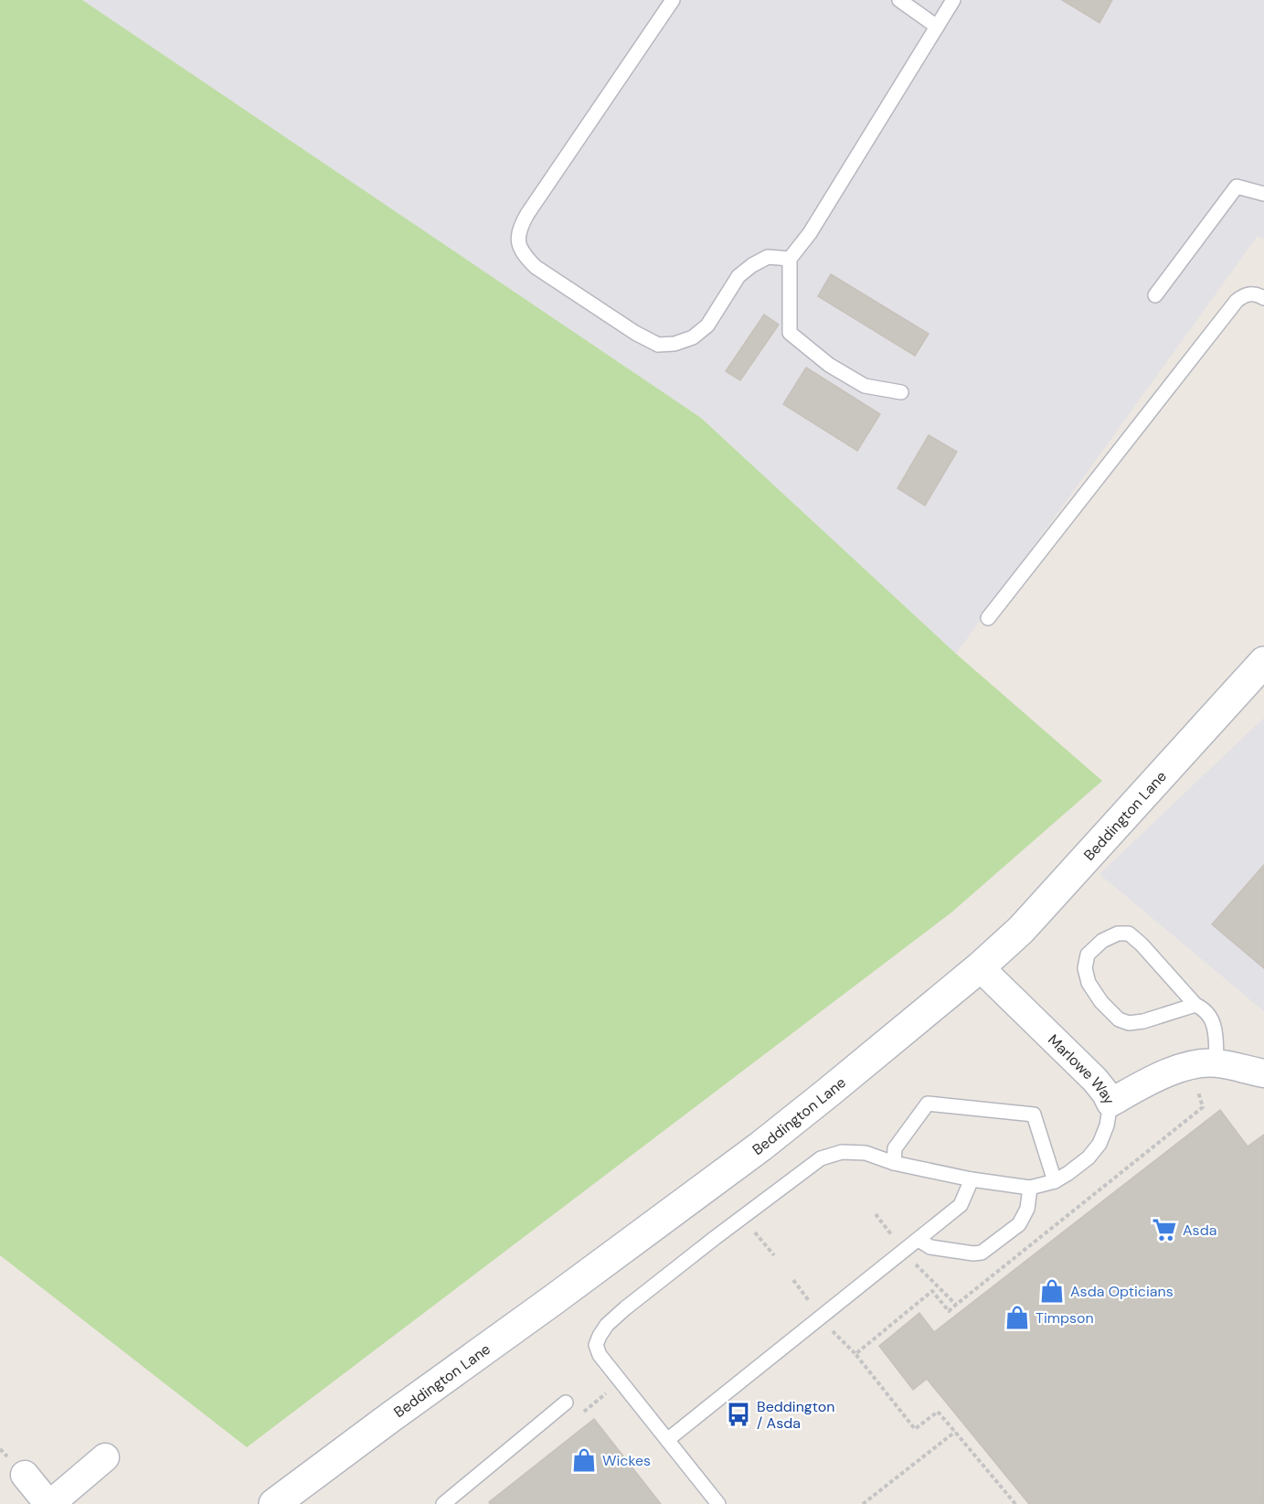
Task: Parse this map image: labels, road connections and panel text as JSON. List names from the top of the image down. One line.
{"streets":{"main road":["Beddington Lane"],"street":["Marlowe Way"]},"crossings":[["Beddington Lane","Marlowe Way"]],"places":{"supermarket":["Asda"],"shop":["Asda Opticians","Timpson","Wickes"],"bus stop":["Beddington / Asda"]}}
